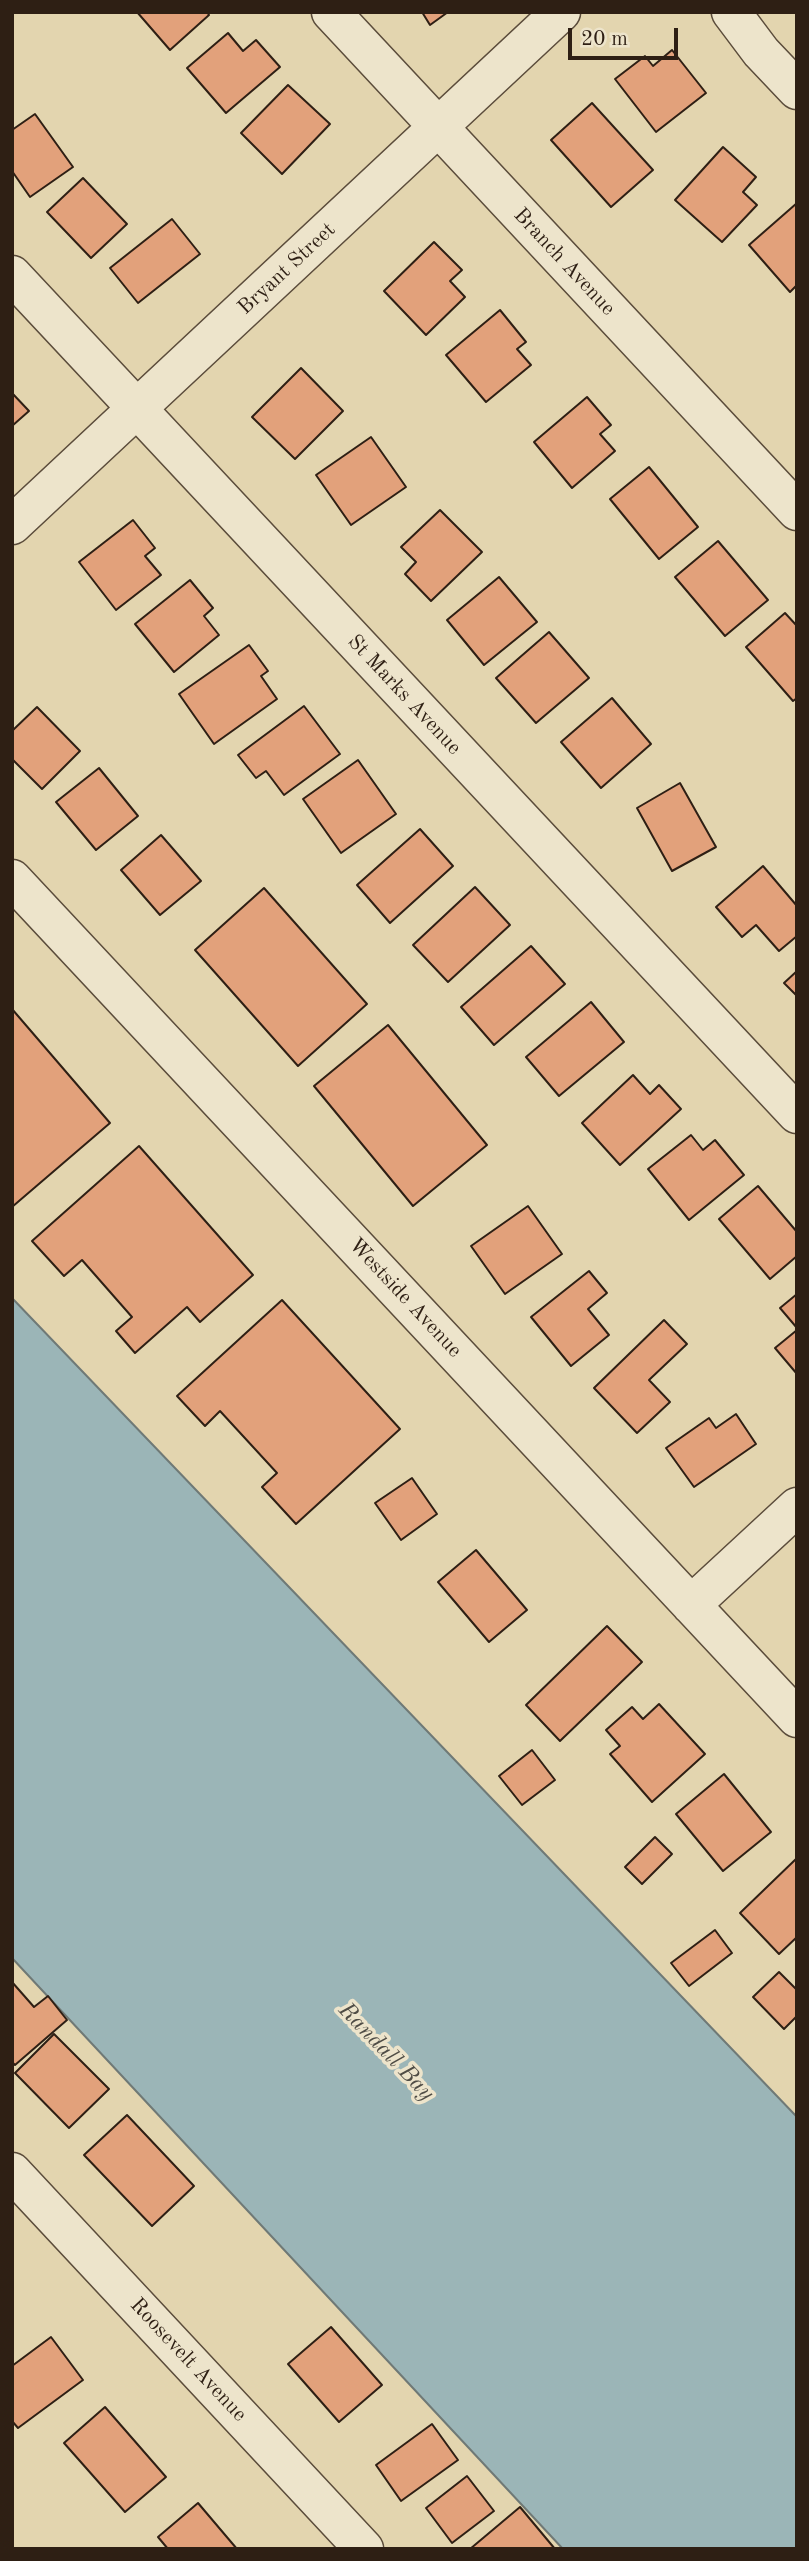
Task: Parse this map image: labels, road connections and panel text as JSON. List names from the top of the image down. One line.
{"streets":{"street":["Branch Avenue","Bryant Street","St Marks Avenue","Westside Avenue","Roosevelt Avenue"]},"crossings":[["Branch Avenue","Bryant Street"],["Bryant Street","St Marks Avenue"]],"water":["Randall Bay"],"scale_bar":"20 m"}
